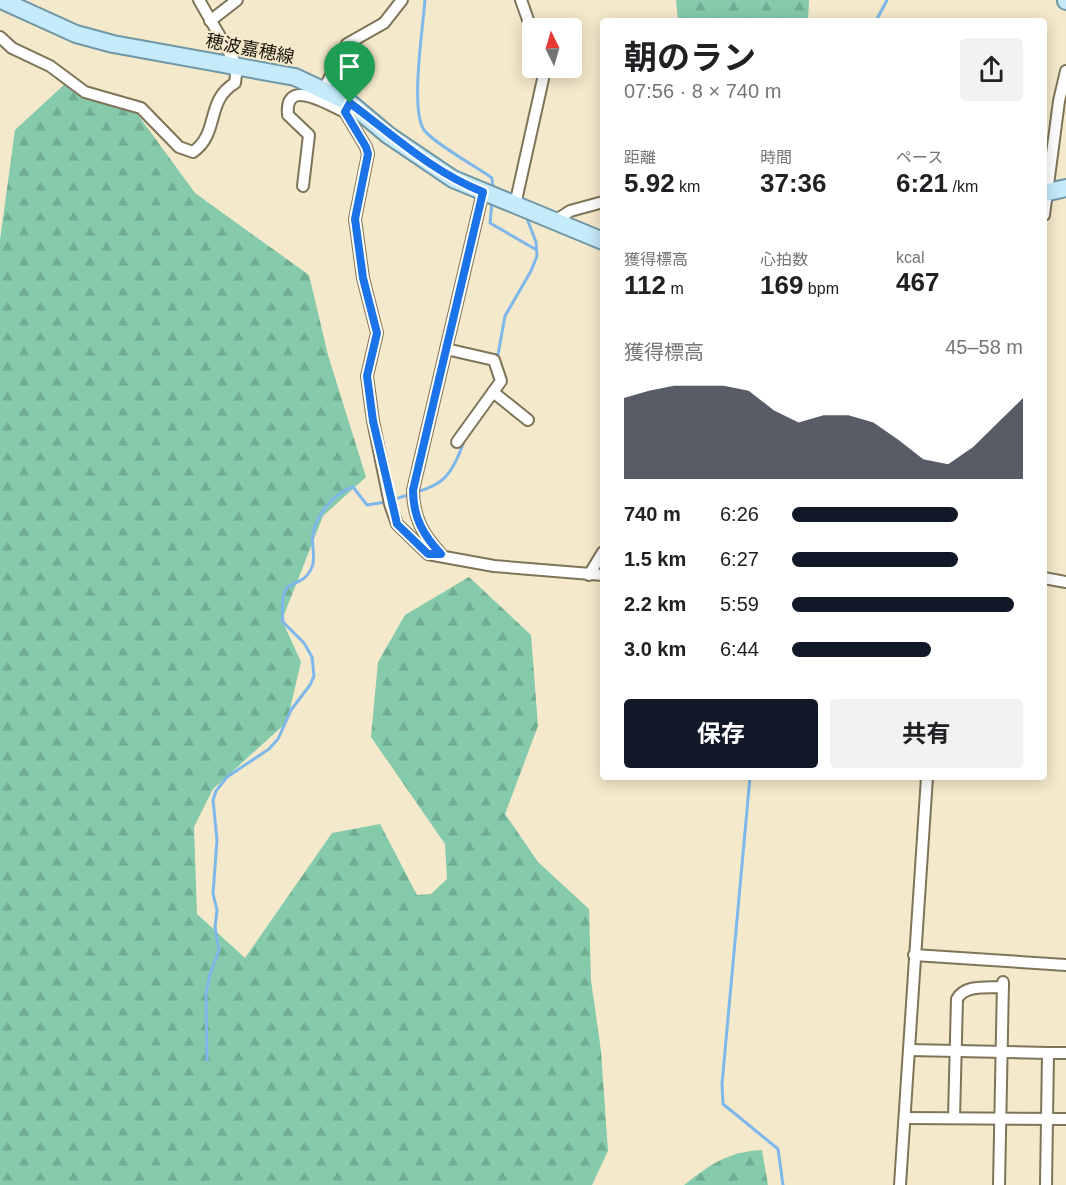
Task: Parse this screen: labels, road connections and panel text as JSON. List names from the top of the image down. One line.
{"streets":{"main road":["穂波嘉穂線"]},"north":"top","page":{"heading":["朝のラン","07:56 · 8 × 740 m"],"stats":[["距離","5.92 km"],["時間","37:36"],["ペース","6:21 /km"],["獲得標高","112 m"],["心拍数","169 bpm"],["kcal","467"]],"chart":["獲得標高","45–58 m"],"list":[{"name":"740 m","note":"6:26"},{"name":"1.5 km","note":"6:27"},{"name":"2.2 km","note":"5:59"},{"name":"3.0 km","note":"6:44"}],"buttons":["保存","共有"]}}
